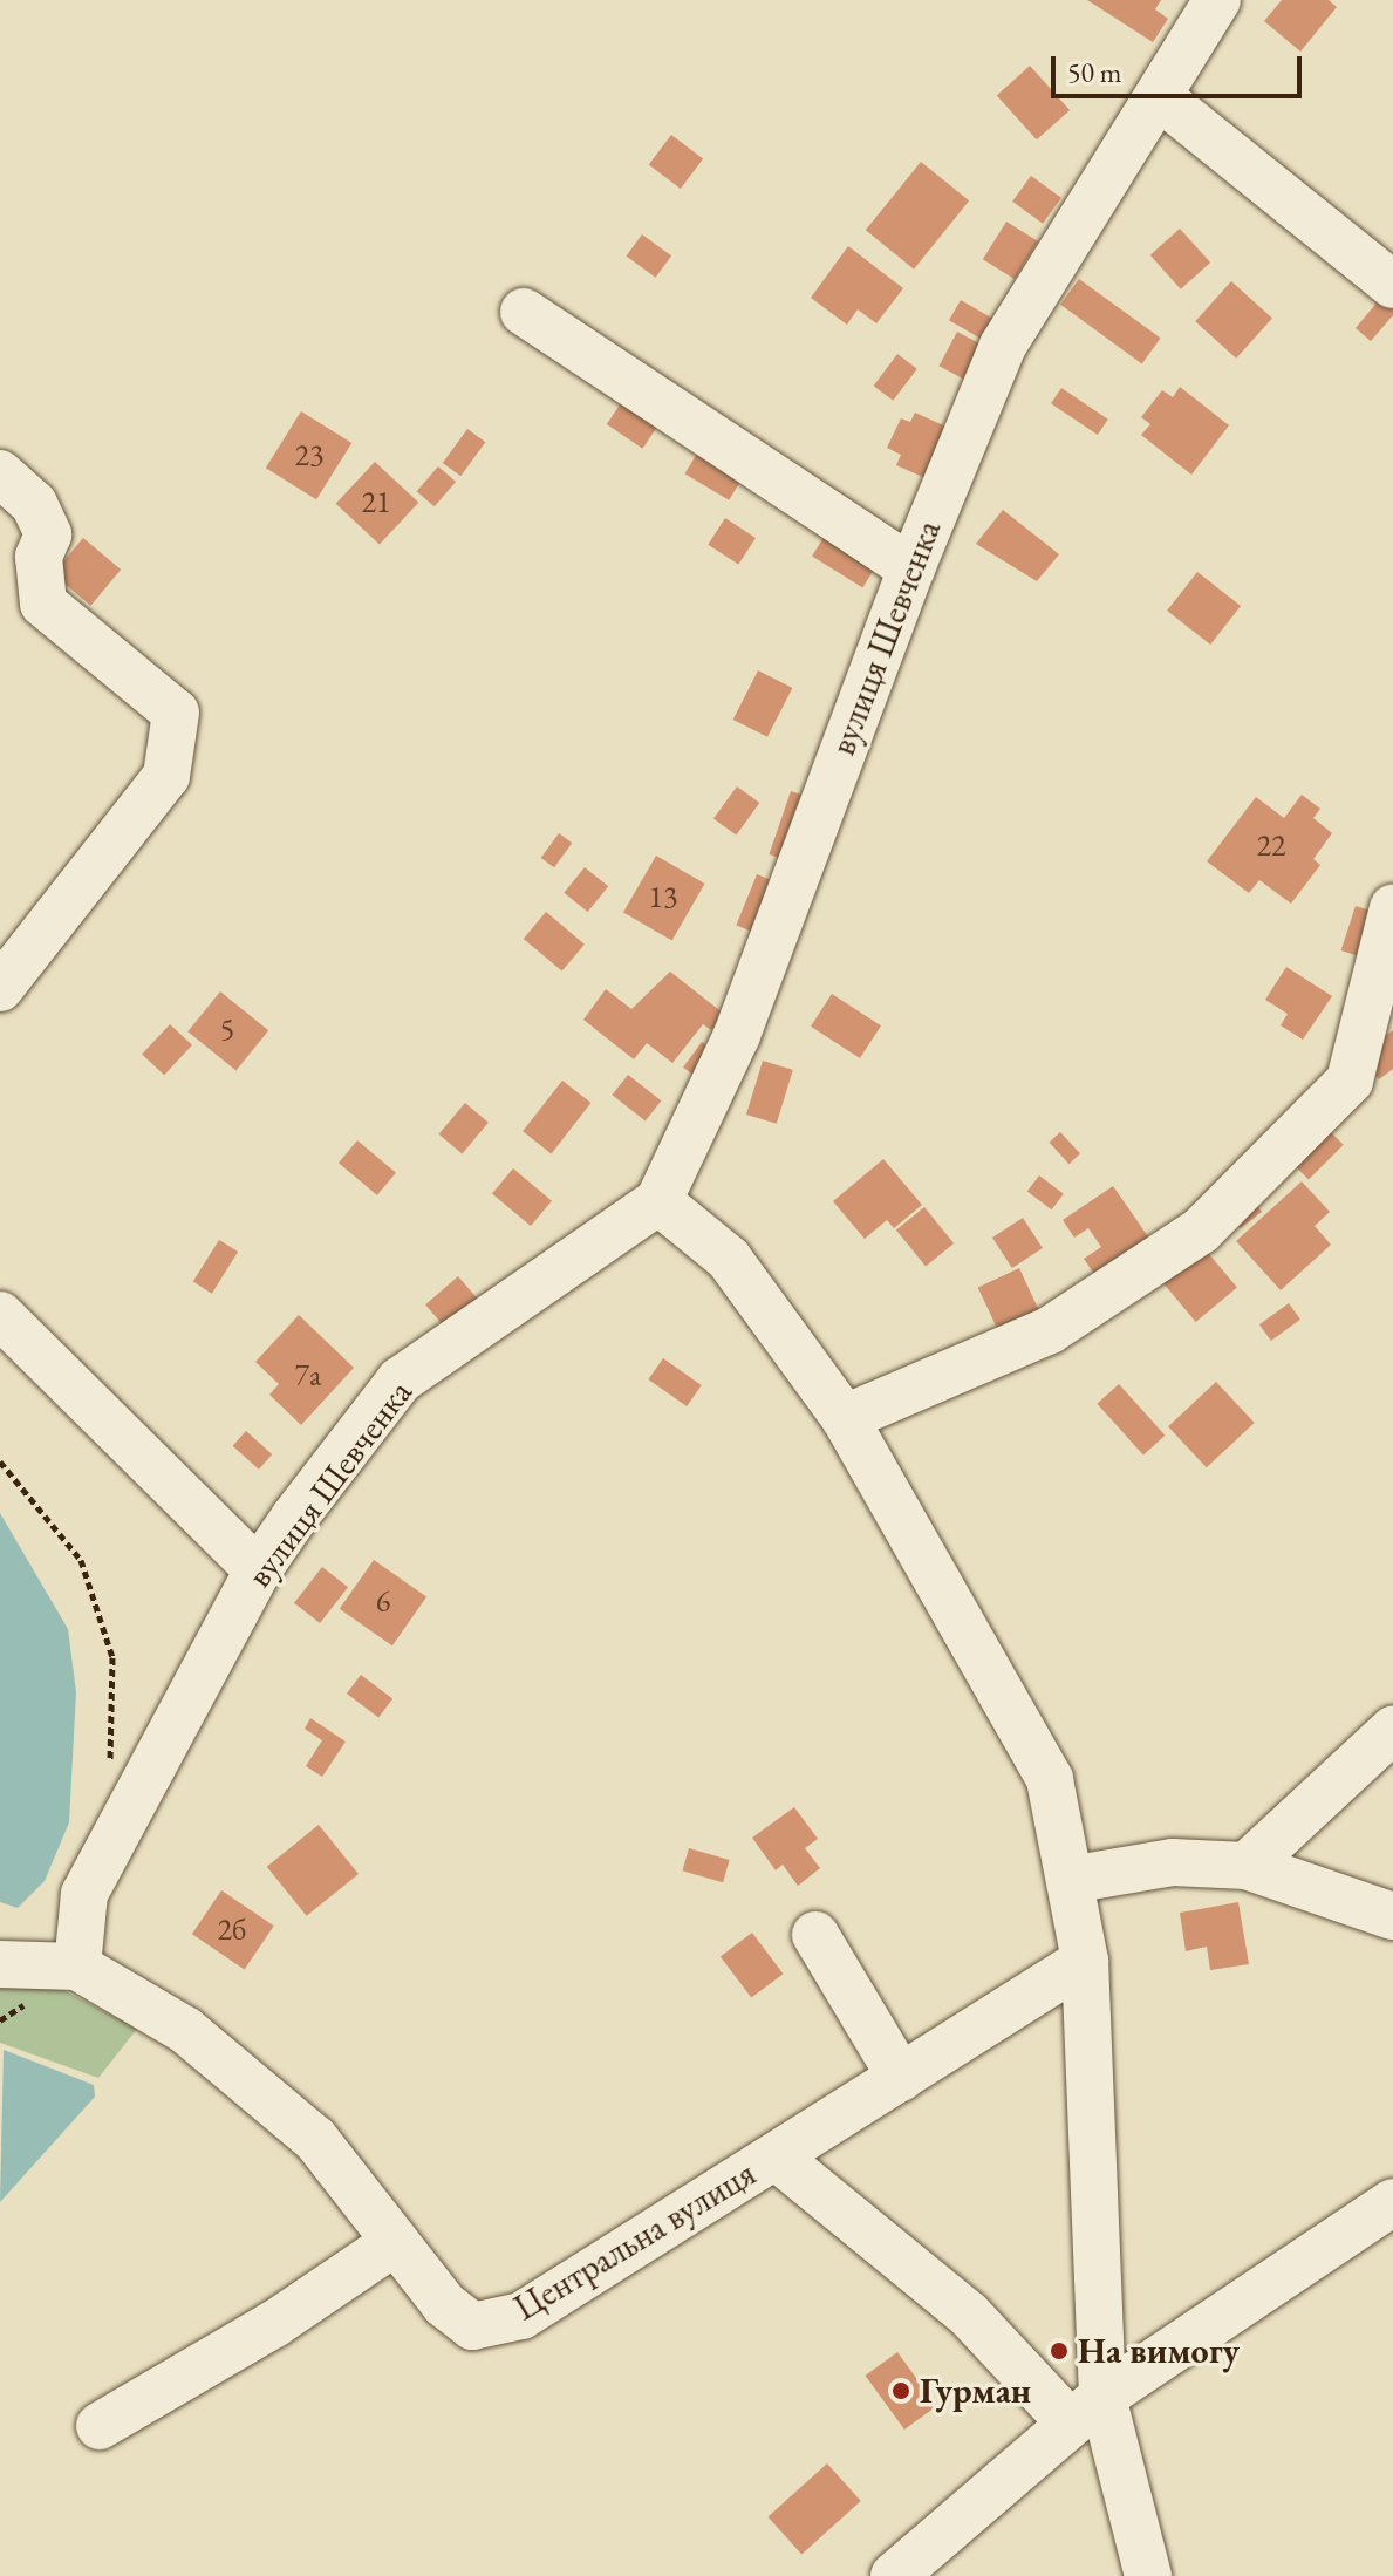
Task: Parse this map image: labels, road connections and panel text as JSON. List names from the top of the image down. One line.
{"streets":{"street":["вулиця Шевченка","Центральна вулиця"]},"crossings":[["вулиця Шевченка","Центральна вулиця"]],"places":["На вимогу","Гурман"],"house_numbers":["23","21","22","13","5","7а","6","2б"],"scale_bar":"50 m"}
